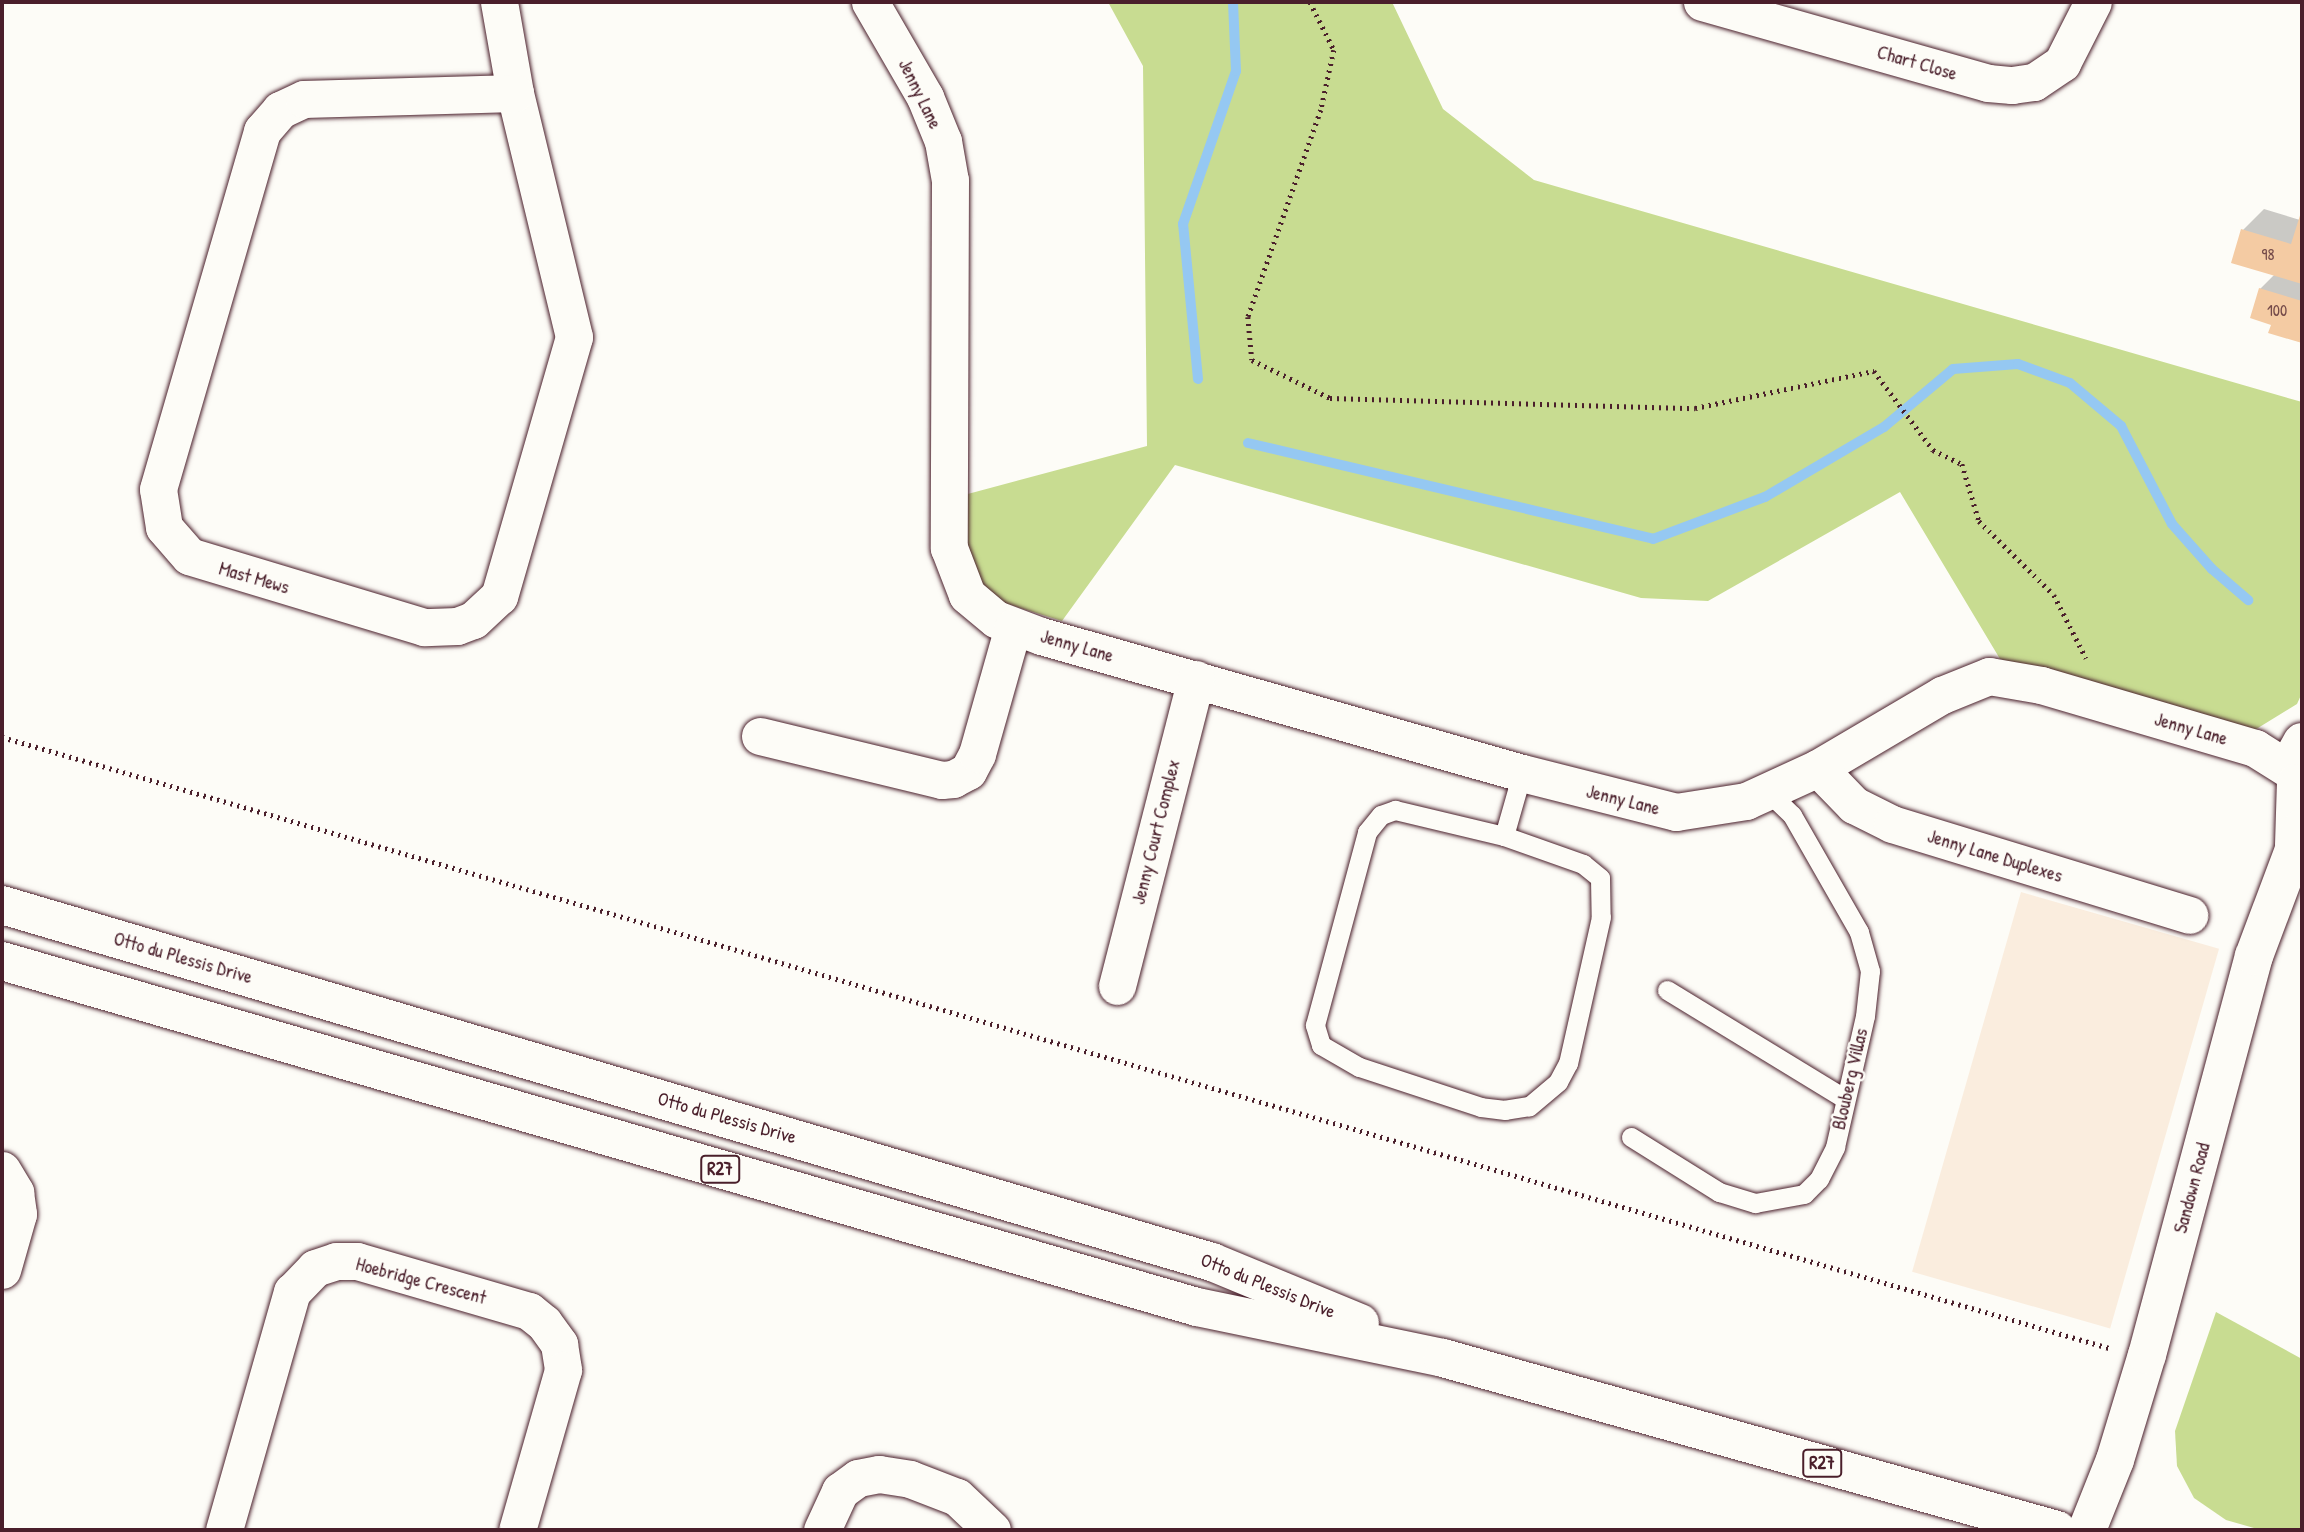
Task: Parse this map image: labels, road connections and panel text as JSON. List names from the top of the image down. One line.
{"streets":{"main road":["Otto du Plessis Drive","R27","Sandown Road"],"street":["Chart Close","Jenny Lane","Mast Mews","Jenny Court Complex","Jenny Lane Duplexes","Hoebridge Crescent"],"lane":["Blouberg Villas"]},"crossings":[["Jenny Lane","Jenny Court Complex"],["Jenny Lane","Jenny Lane Duplexes"],["Jenny Lane","Blouberg Villas"],["Jenny Lane","Sandown Road"]],"house_numbers":["98","100"]}
